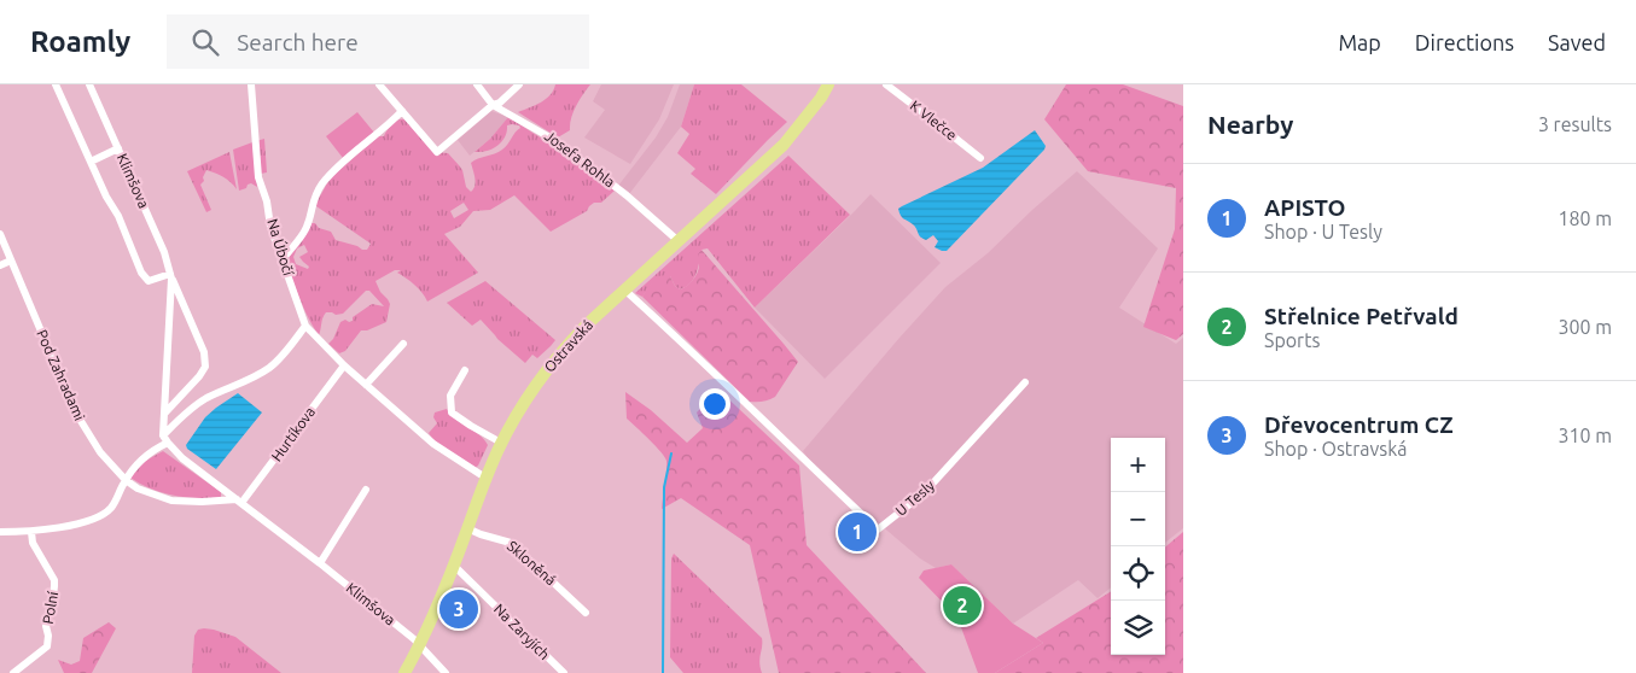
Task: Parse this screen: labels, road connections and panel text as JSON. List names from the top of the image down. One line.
{"streets":{"main road":["Ostravská"],"street":["K Vlečce","Josefa Rohla","Klimšova","Na Úbočí","Pod Zahradami","Hurtíkova","U Tesly","Skloněná","Polní","Na Zaryjích"]},"crossings":[["Josefa Rohla","Ostravská"],["Klimšova","Ostravská"],["Klimšova","Hurtíkova"],["Na Úbočí","Ostravská"],["Na Úbočí","Hurtíkova"],["Ostravská","U Tesly"],["Ostravská","Skloněná"],["Ostravská","Na Zaryjích"]],"page":{"header":"Roamly","search":"Search here","nav":["Map","Directions","Saved"],"heading":["Nearby","3 results"],"list":[{"mark":"1","name":"APISTO","note":"Shop · U Tesly","value":"180 m"},{"mark":"2","name":"Střelnice Petřvald","note":"Sports","value":"300 m"},{"mark":"3","name":"Dřevocentrum CZ","note":"Shop · Ostravská","value":"310 m"}],"map_buttons":["+","−"],"pins":["1","2","3"]}}
